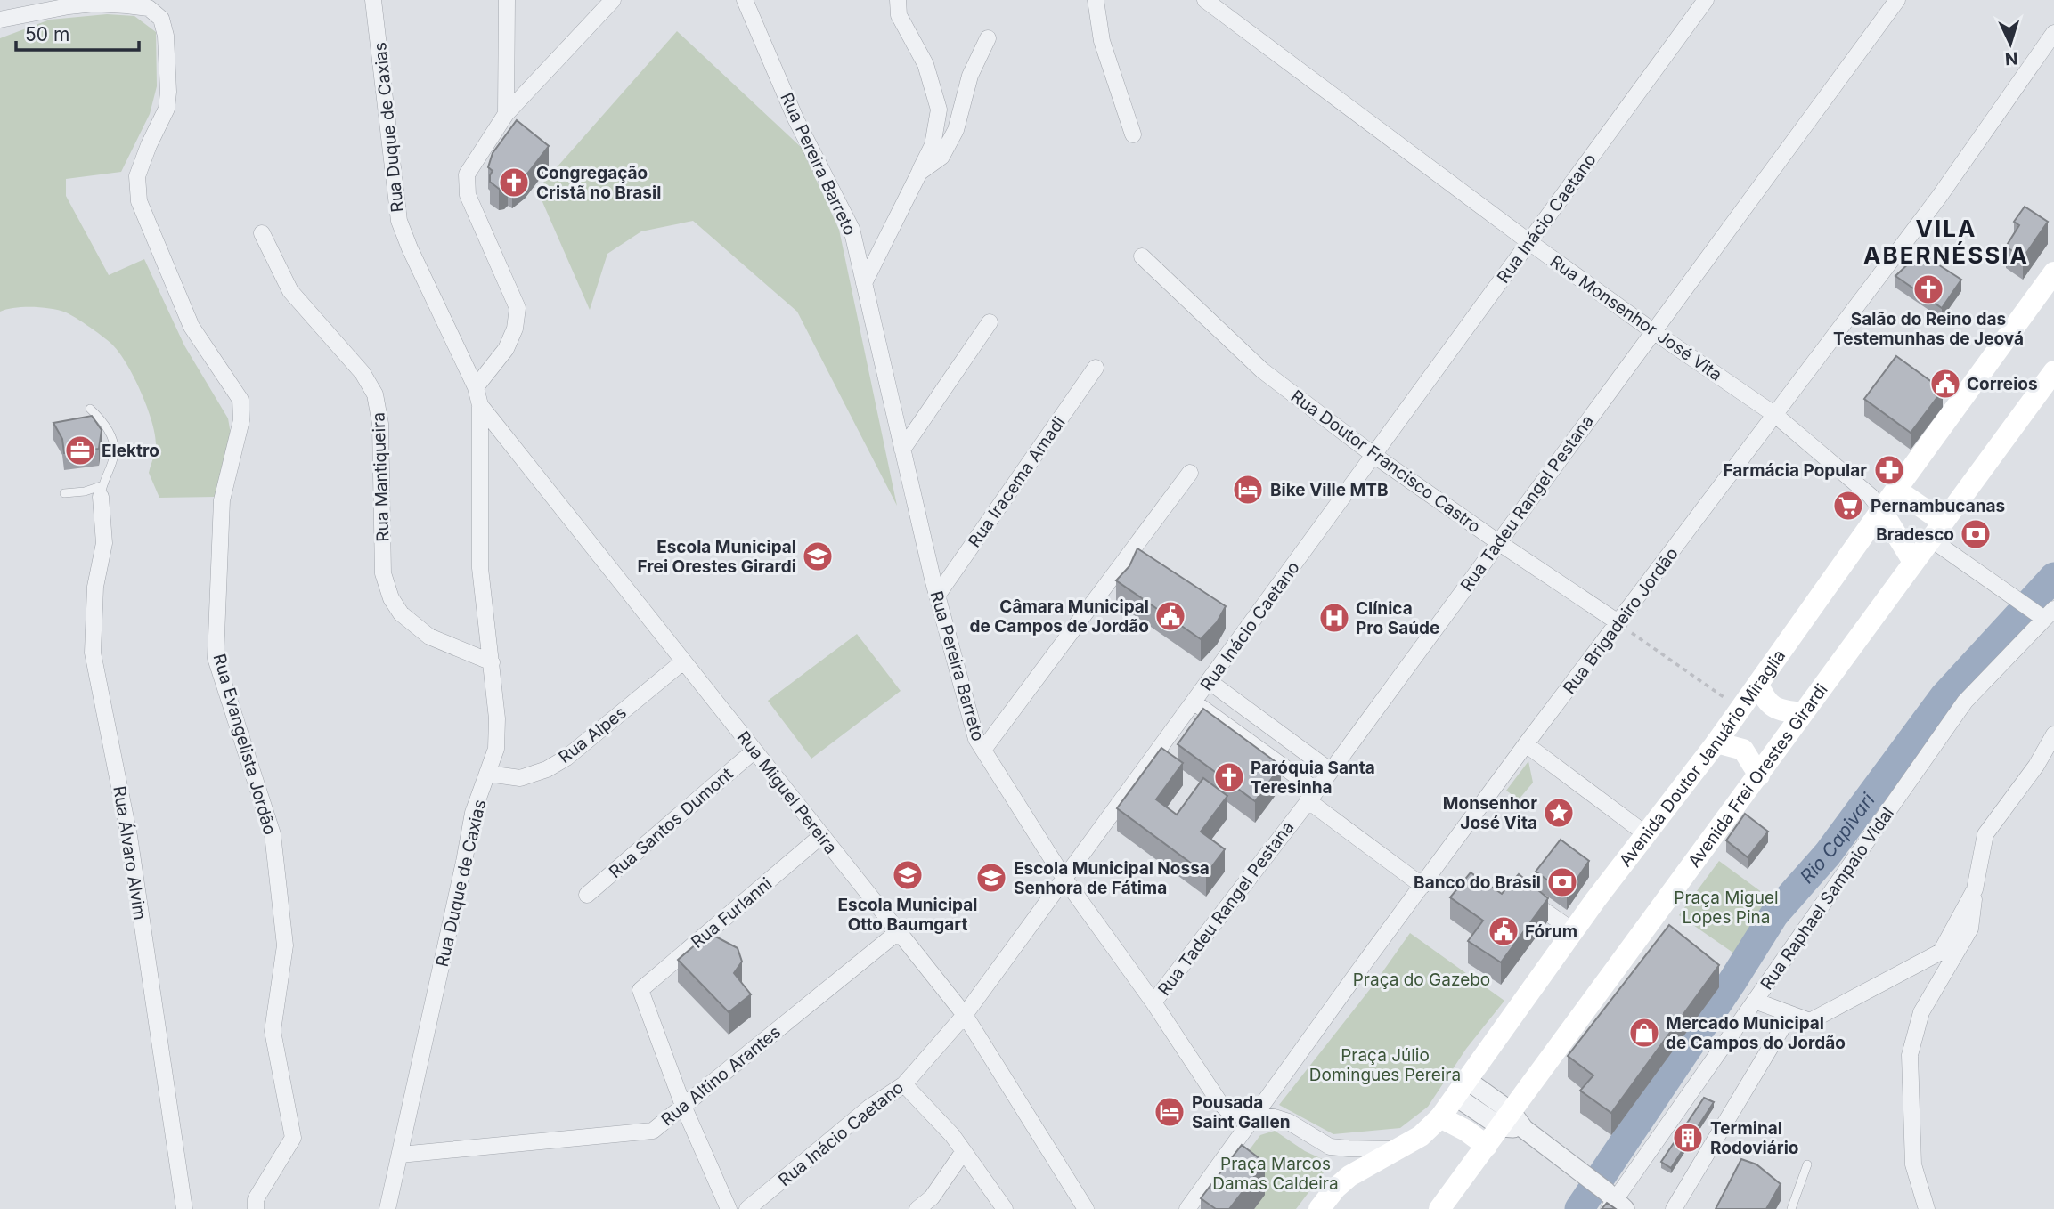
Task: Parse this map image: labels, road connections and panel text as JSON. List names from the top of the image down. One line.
{"streets":{"main road":["Avenida Doutor Januário Miraglia","Avenida Frei Orestes Girardi"],"street":["Rua Duque de Caxias","Rua Pereira Barreto","Rua Inácio Caetano","Rua Monsenhor José Vita","Rua Doutor Francisco Castro","Rua Mantiqueira","Rua Iracema Amadi","Rua Tadeu Rangel Pestana","Rua Brigadeiro Jordão","Rua Alpes","Rua Evangelista Jordão","Rua Miguel Pereira","Rua Santos Dumont","Rua Álvaro Alvim","Rua Raphael Sampaio Vidal","Rua Furlanni","Rua Altino Arantes"]},"crossings":[["Rua Duque de Caxias","Rua Mantiqueira"],["Rua Duque de Caxias","Rua Alpes"],["Rua Duque de Caxias","Rua Miguel Pereira"],["Rua Duque de Caxias","Rua Altino Arantes"],["Rua Pereira Barreto","Rua Inácio Caetano"],["Rua Pereira Barreto","Rua Iracema Amadi"],["Rua Pereira Barreto","Rua Tadeu Rangel Pestana"],["Rua Pereira Barreto","Rua Brigadeiro Jordão"],["Rua Pereira Barreto","Avenida Doutor Januário Miraglia"],["Rua Inácio Caetano","Rua Monsenhor José Vita"],["Rua Inácio Caetano","Rua Doutor Francisco Castro"],["Rua Inácio Caetano","Rua Miguel Pereira"],["Rua Monsenhor José Vita","Rua Tadeu Rangel Pestana"],["Rua Monsenhor José Vita","Rua Brigadeiro Jordão"],["Rua Monsenhor José Vita","Avenida Doutor Januário Miraglia"],["Rua Doutor Francisco Castro","Rua Tadeu Rangel Pestana"],["Rua Doutor Francisco Castro","Rua Brigadeiro Jordão"],["Rua Alpes","Rua Miguel Pereira"],["Rua Miguel Pereira","Rua Santos Dumont"],["Rua Miguel Pereira","Rua Furlanni"],["Rua Miguel Pereira","Rua Altino Arantes"],["Rua Furlanni","Rua Altino Arantes"]],"districts":["VILA ABERNÉSSIA"],"water":["Rio Capivari"],"parks":["Praça Miguel Lopes Pina","Praça do Gazebo","Praça Júlio Domingues Pereira","Praça Marcos Damas Caldeira"],"places":{"church":["Congregação Cristã no Brasil","Salão do Reino das Testemunhas de Jeová","Paróquia Santa Teresinha"],"public building":["Correios","Câmara Municipal de Campos de Jordão","Fórum"],"office":["Elektro"],"pharmacy":["Farmácia Popular"],"hotel":["Bike Ville MTB","Pousada Saint Gallen"],"supermarket":["Pernambucanas"],"bank":["Bradesco","Banco do Brasil"],"school or university":["Escola Municipal Frei Orestes Girardi","Escola Municipal Otto Baumgart","Escola Municipal Nossa Senhora de Fátima"],"hospital":["Clínica Pro Saúde"],"place":["Monsenhor José Vita"],"shop":["Mercado Municipal de Campos do Jordão"],"building":["Terminal Rodoviário"]},"scale_bar":"50 m","north":"bottom"}
